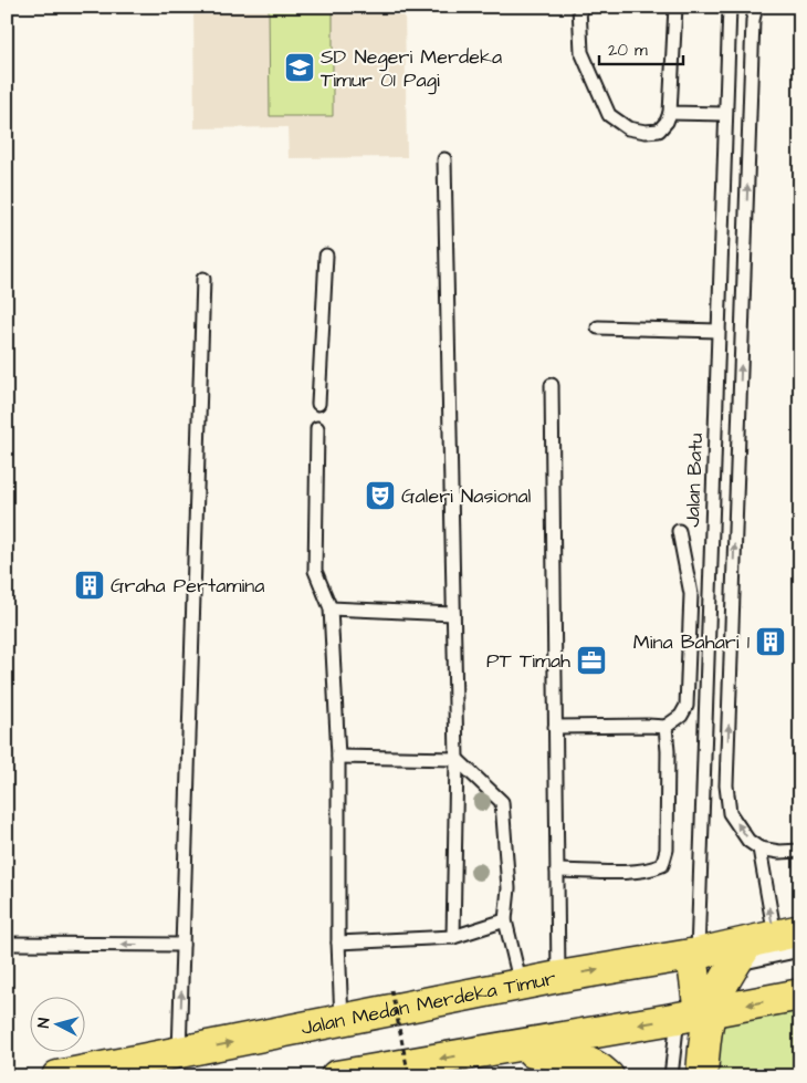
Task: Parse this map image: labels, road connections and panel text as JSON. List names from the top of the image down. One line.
{"streets":{"main road":["Jalan Medan Merdeka Timur"],"lane":["Jalan Batu"]},"crossings":[["Jalan Batu","Jalan Medan Merdeka Timur"]],"places":{"school or university":["SD Negeri Merdeka Timur 01 Pagi"],"theatre":["Galeri Nasional"],"building":["Graha Pertamina","Mina Bahari 1"],"office":["PT Timah"]},"scale_bar":"20 m","north":"left"}
